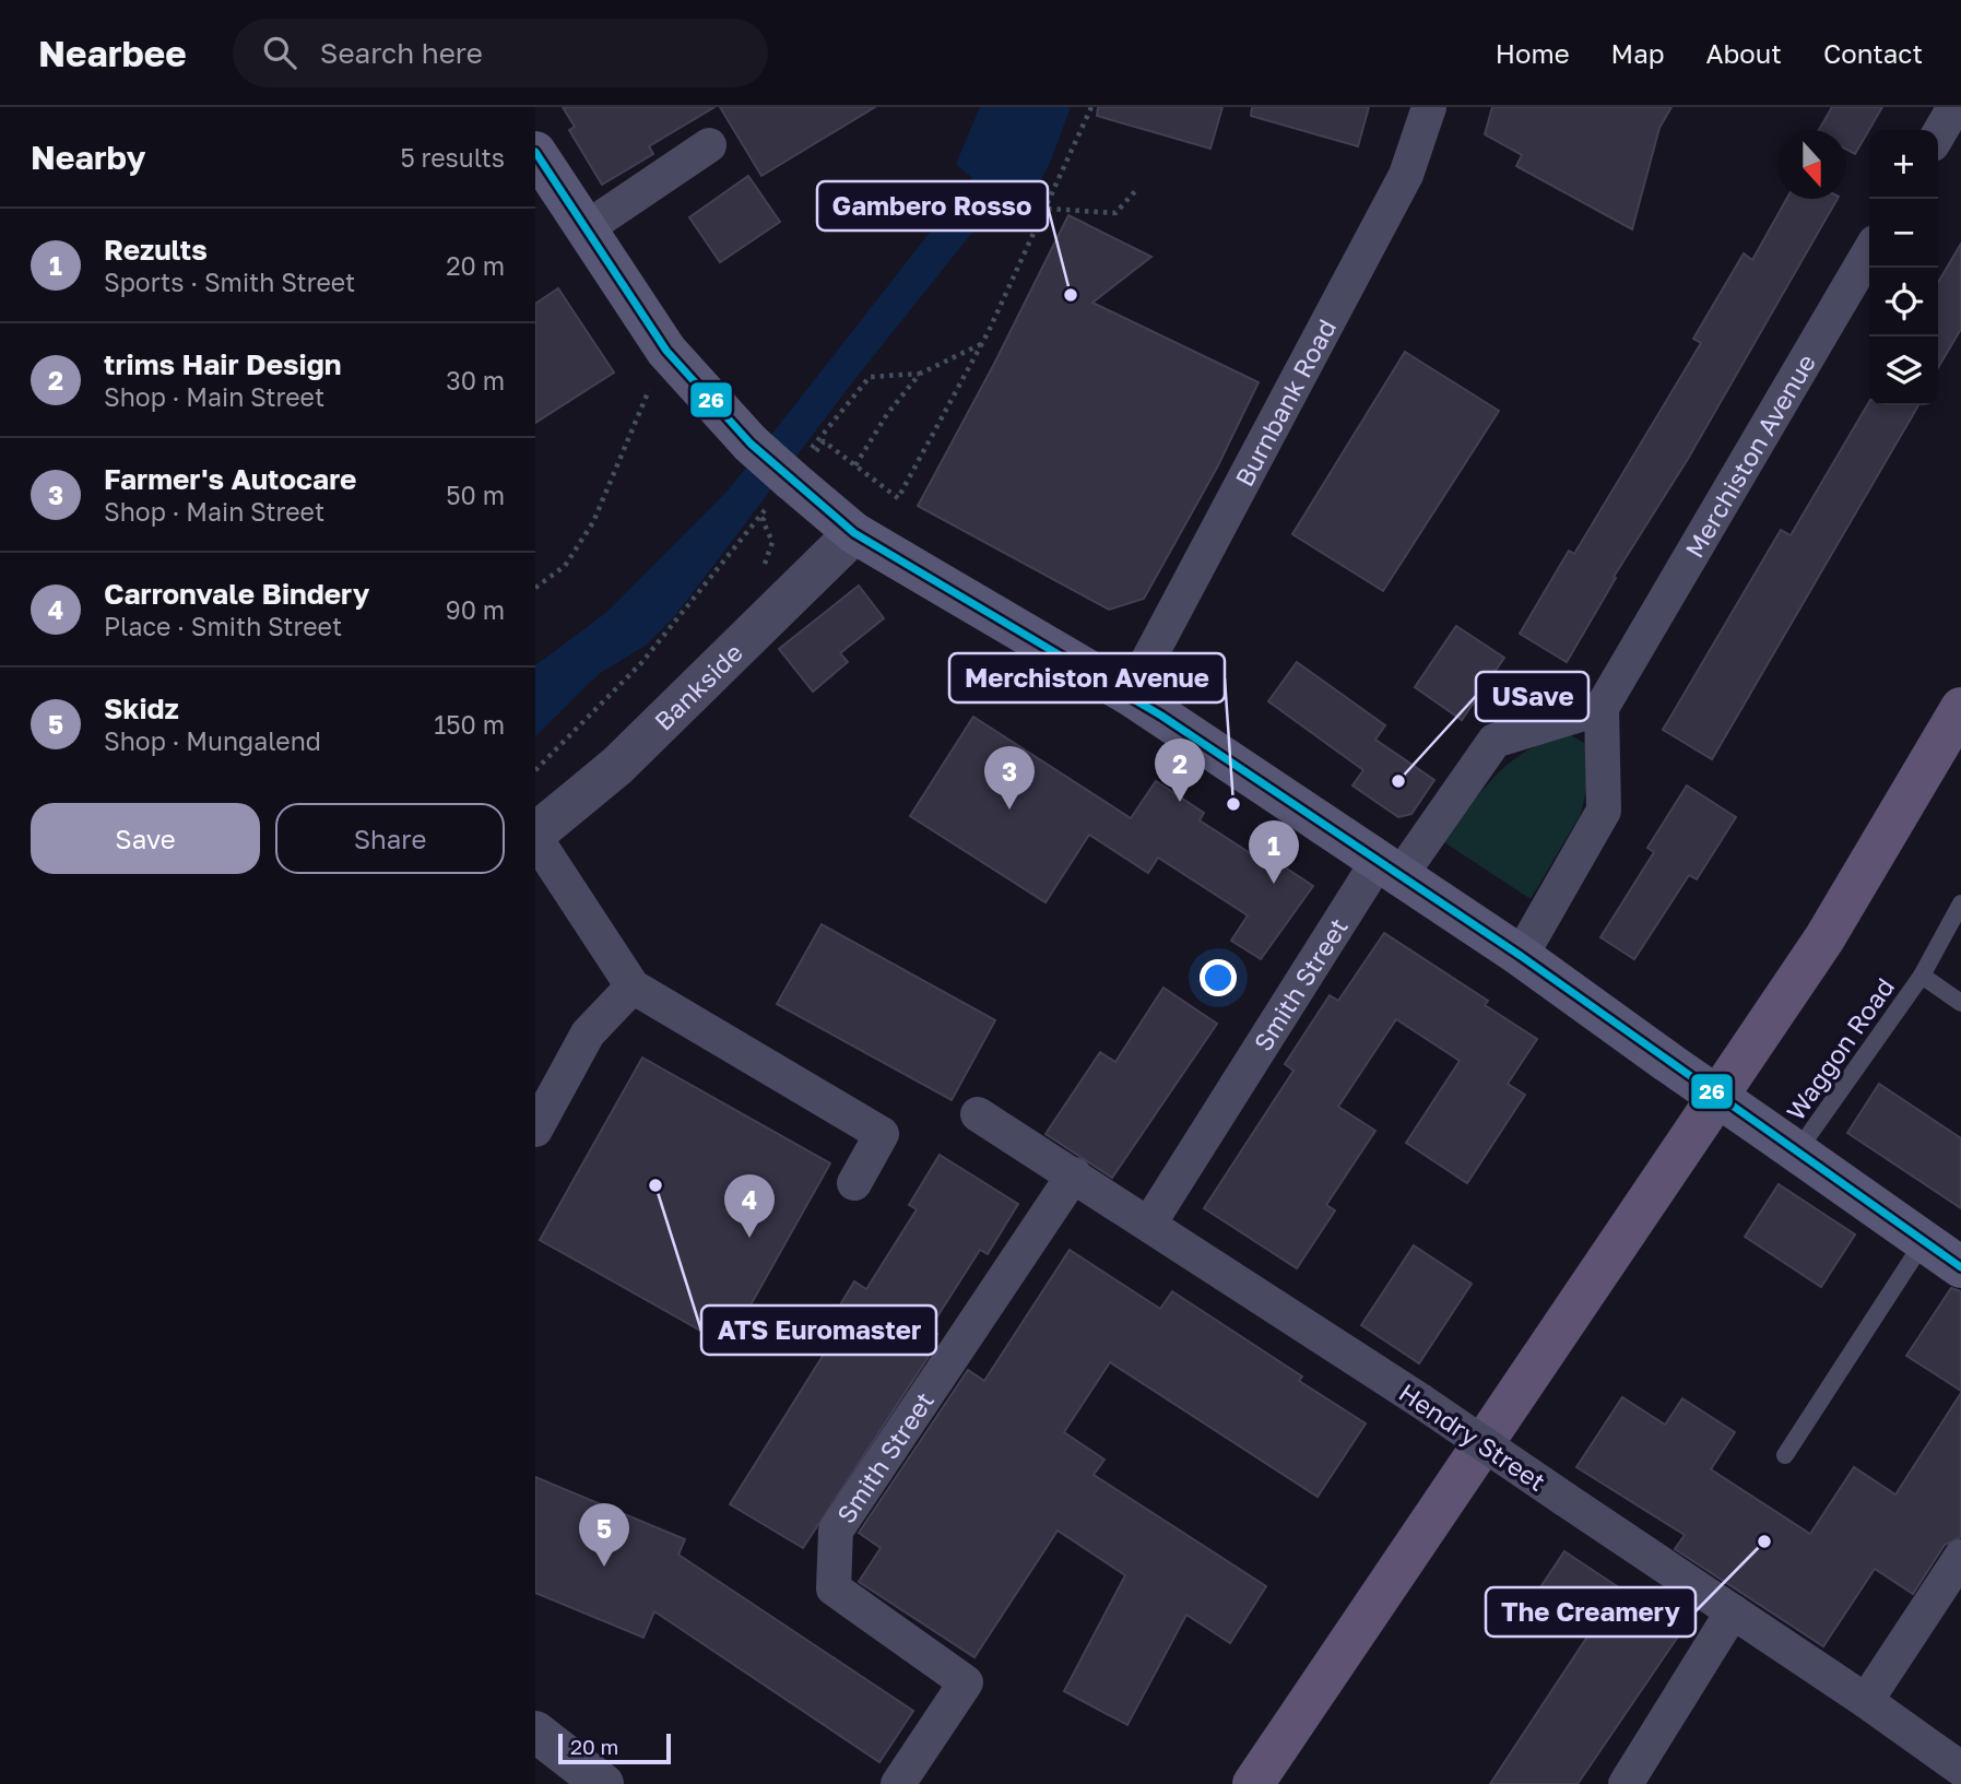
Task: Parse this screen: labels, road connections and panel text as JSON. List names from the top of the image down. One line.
{"streets":{"street":["Burnbank Road","Merchiston Avenue","Bankside","Smith Street","Hendry Street"],"lane":["Waggon Road"]},"crossings":[["Smith Street","Hendry Street"]],"places":["Gambero Rosso","USave","Merchiston Avenue","ATS Euromaster","The Creamery"],"lines":["transit line 26"],"scale_bar":"20 m","north":"bottom","page":{"header":"Nearbee","search":"Search here","nav":["Home","Map","About","Contact"],"heading":["Nearby","5 results"],"map_buttons":["+","−"],"list":[{"mark":"1","name":"Rezults","note":"Sports · Smith Street","value":"20 m"},{"mark":"2","name":"trims Hair Design","note":"Shop · Main Street","value":"30 m"},{"mark":"3","name":"Farmer's Autocare","note":"Shop · Main Street","value":"50 m"},{"mark":"4","name":"Carronvale Bindery","note":"Place · Smith Street","value":"90 m"},{"mark":"5","name":"Skidz","note":"Shop · Mungalend","value":"150 m"}],"pins":["2","3","1","4","5"],"buttons":["Save","Share"],"scale":"20 m"}}
